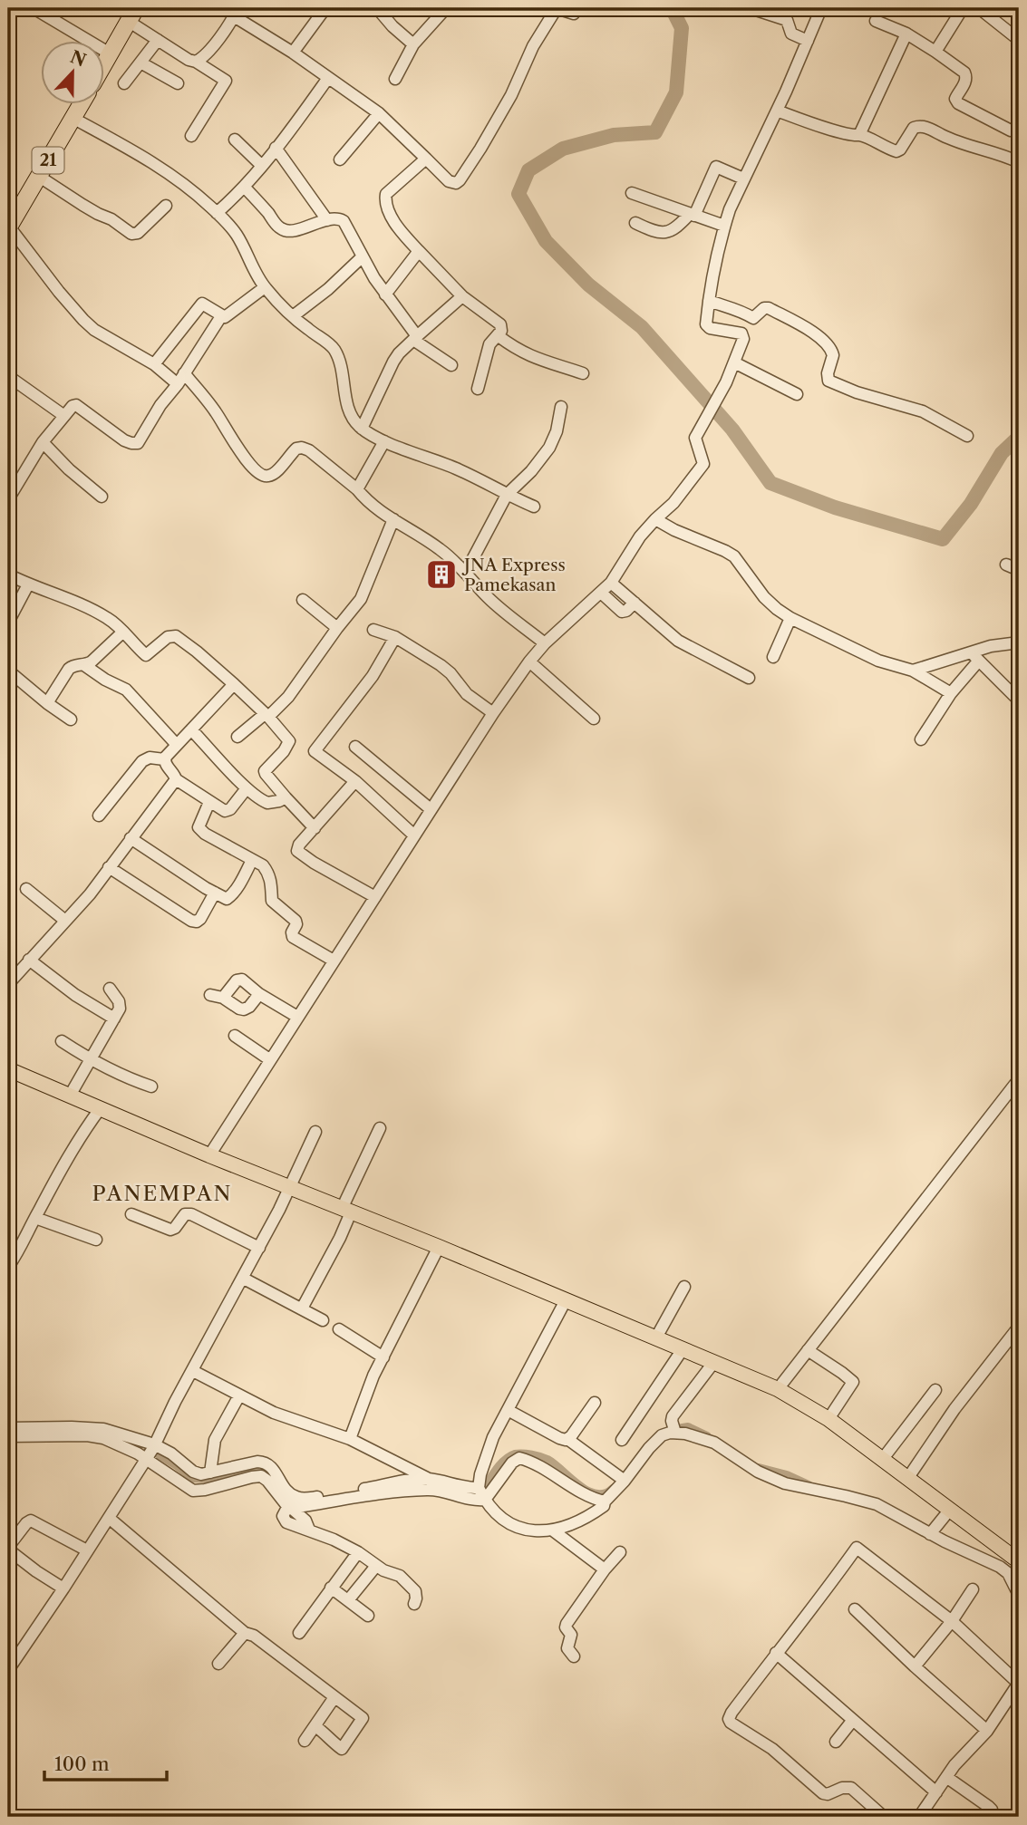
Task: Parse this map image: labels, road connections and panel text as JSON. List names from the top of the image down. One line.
{"streets":{"highway":["21"]},"districts":["PANEMPAN"],"places":{"building":["JNA Express Pamekasan"]},"scale_bar":"100 m","north":"top"}
